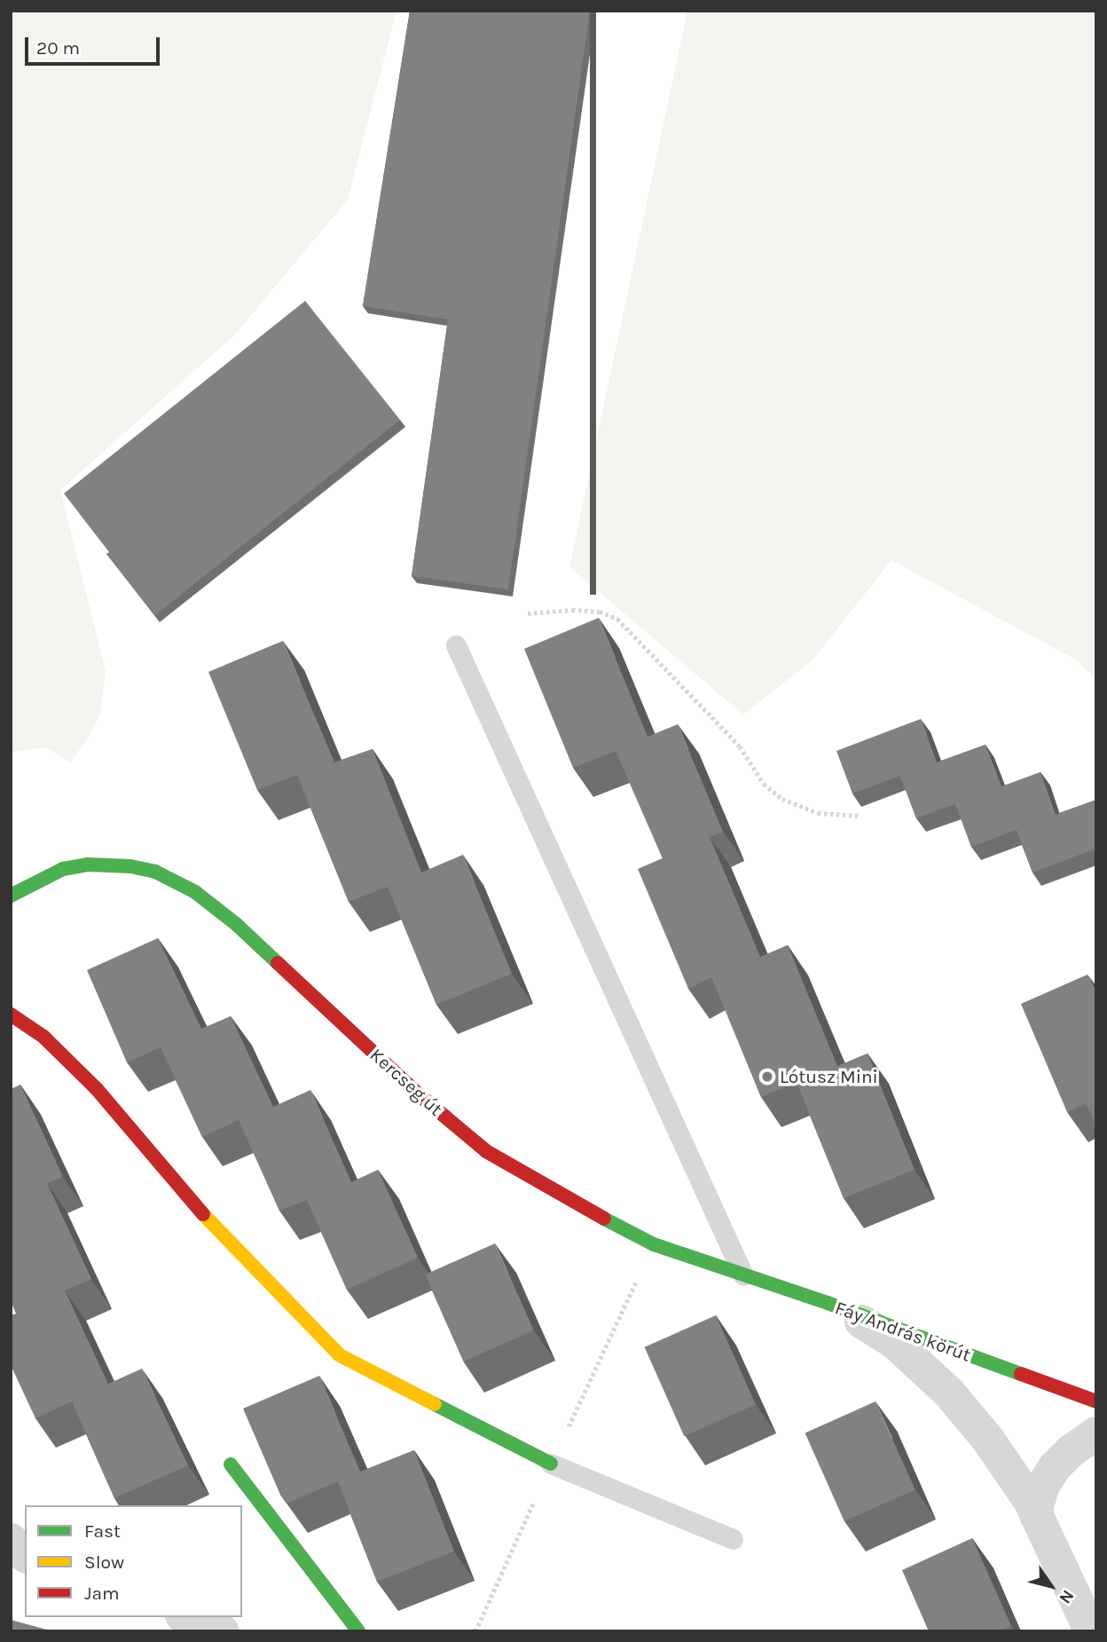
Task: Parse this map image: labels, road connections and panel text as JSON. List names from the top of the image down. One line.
{"streets":{"street":["Kercseg út","Fáy András körút"]},"crossings":[["Kercseg út","Fáy András körút"]],"places":["Lótusz Mini"],"legend":["Fast","Slow","Jam"],"scale_bar":"20 m","north":"bottom right"}
